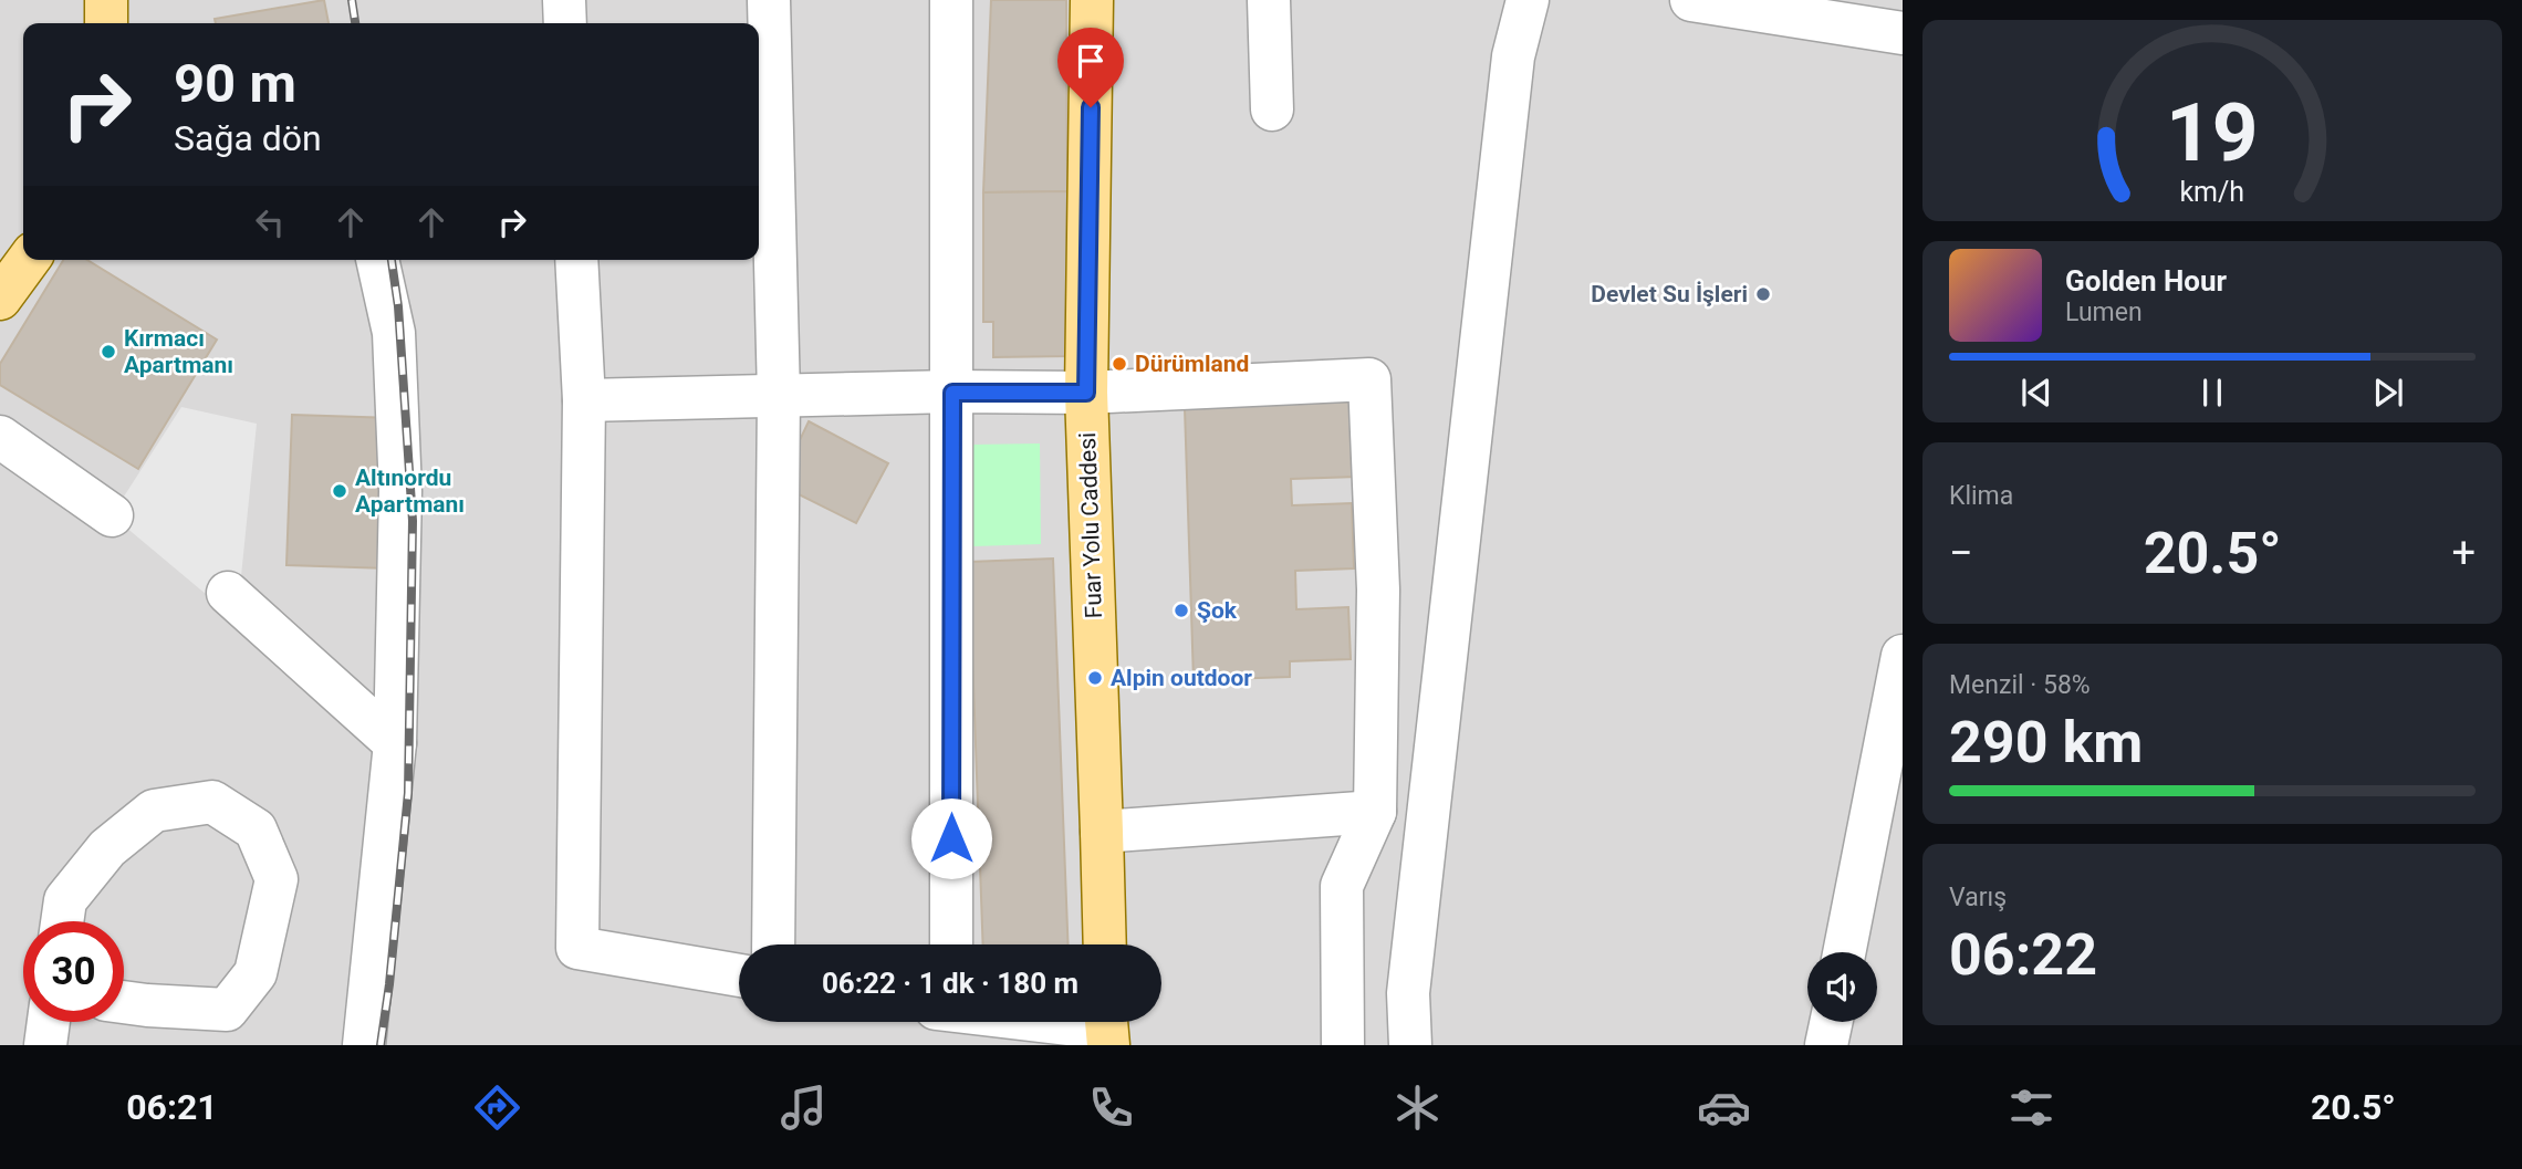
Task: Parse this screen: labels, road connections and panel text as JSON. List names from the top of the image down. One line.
{"streets":{"main road":["Fuar Yolu Caddesi"]},"places":["Devlet Su İşleri","Kırmacı Apartmanı","Dürümland","Altınordu Apartmanı","Şok","Alpin outdoor"],"page":{"turn":["90 m","Sağa dön"],"song":["Golden Hour","Lumen"],"tile":["Klima",["Menzil · 58%","290 km"],["Varış","06:22"]],"heat":["−","20.5°","+"],"limit":"30","trip":"06:22 · 1 dk · 180 m","tabs":["06:21","20.5°"],"gauge":["19","km/h"]}}
